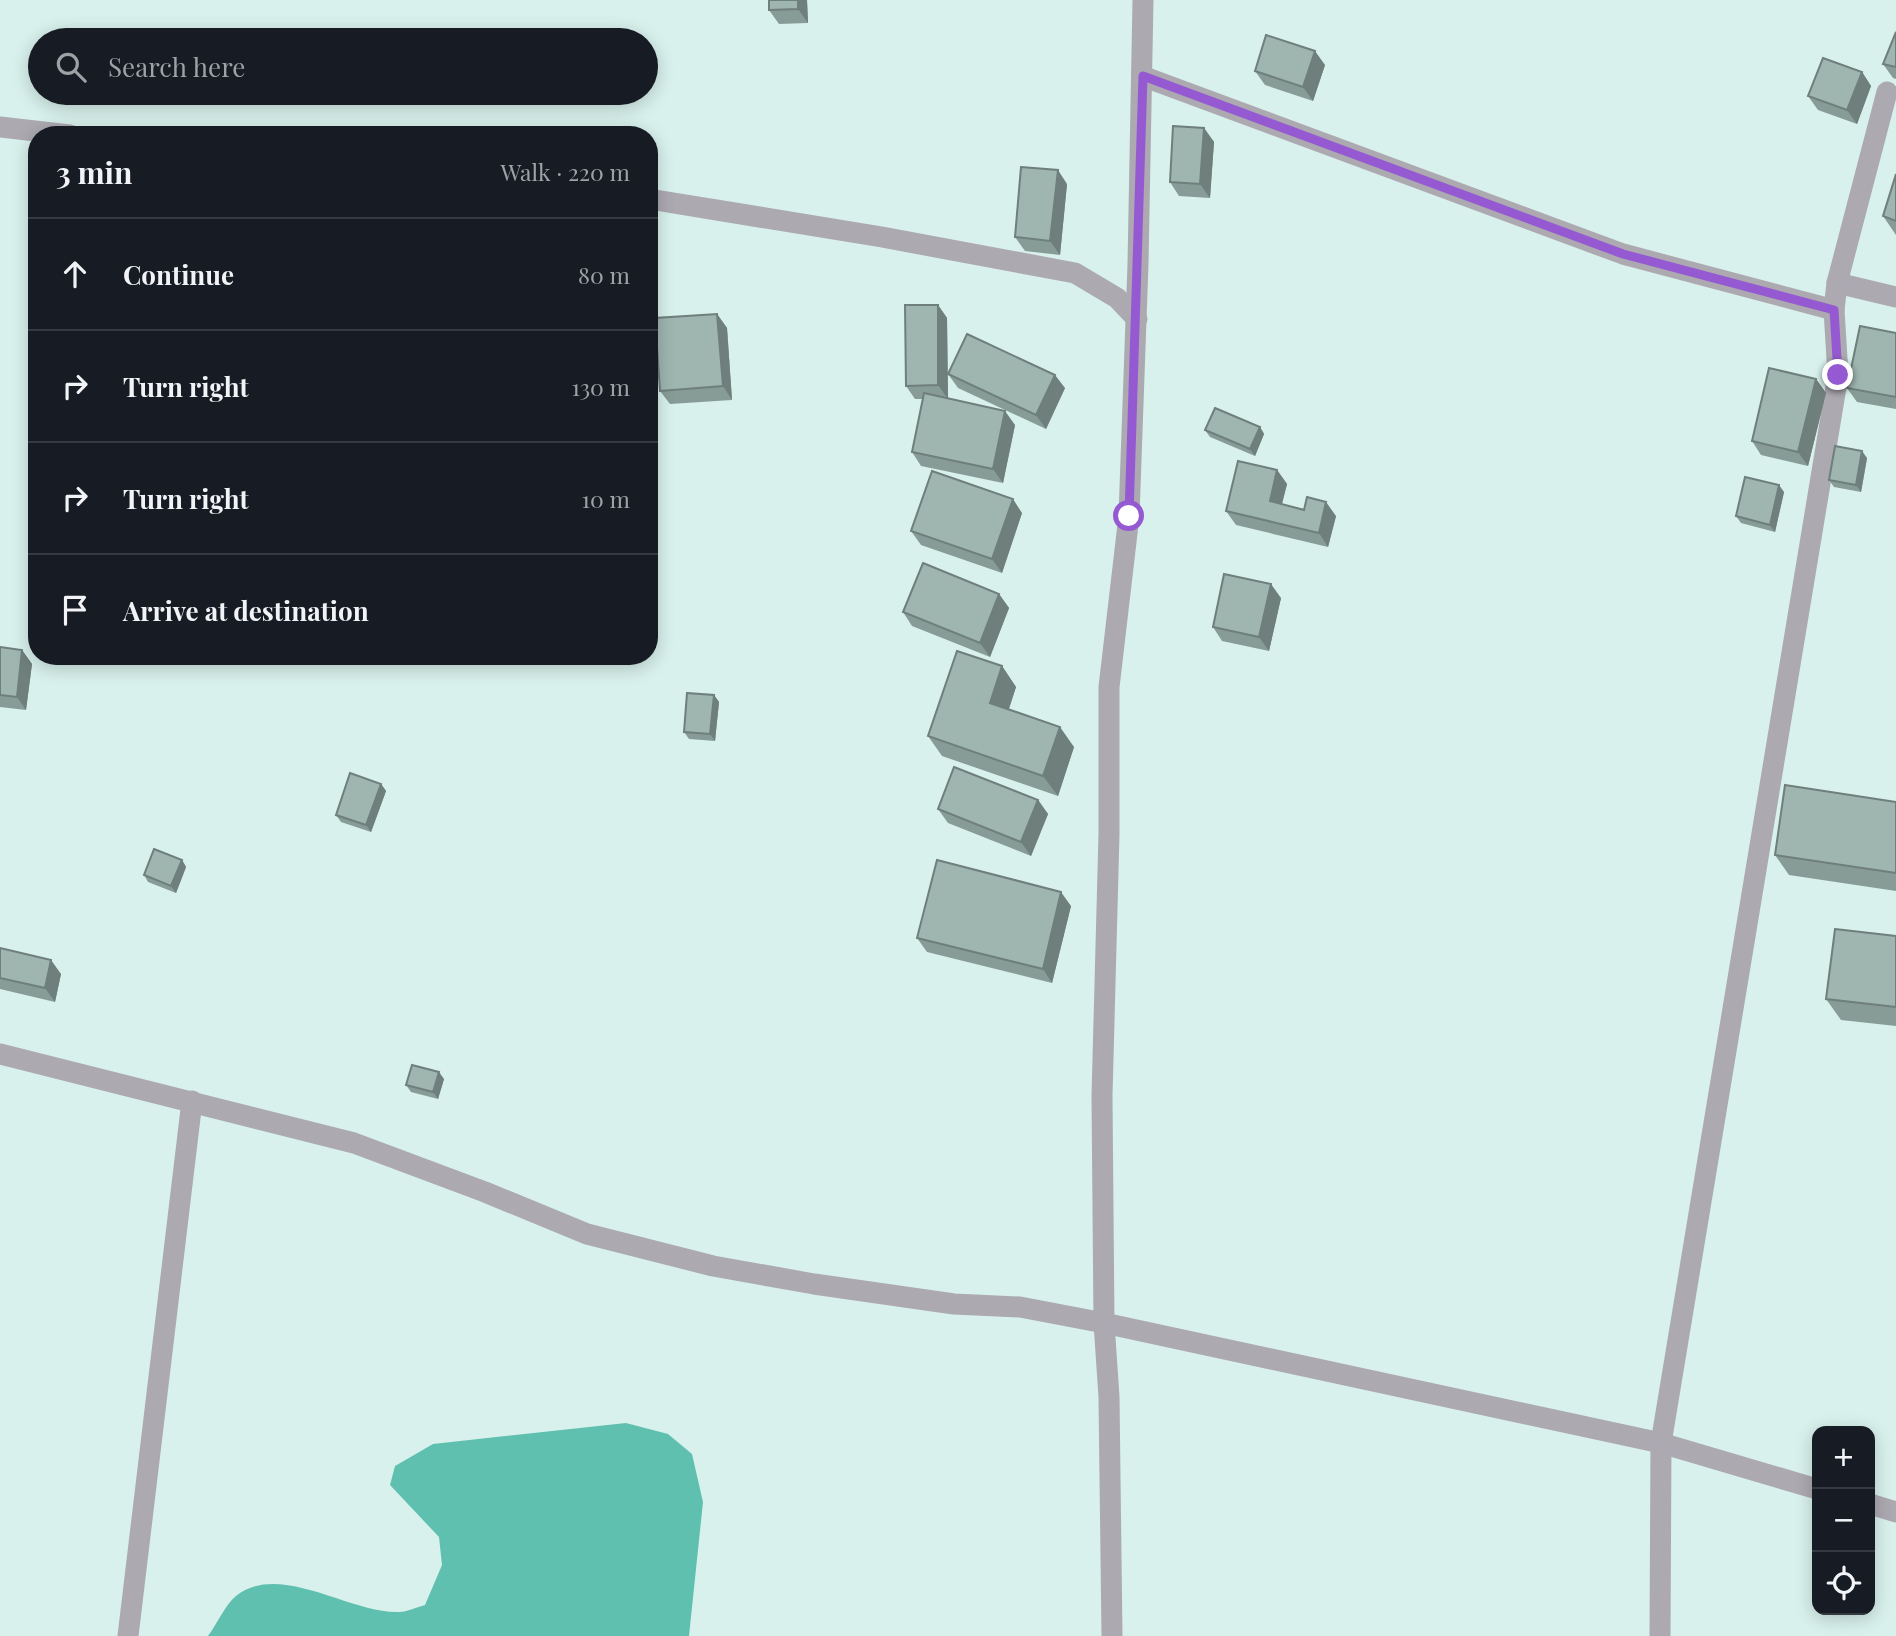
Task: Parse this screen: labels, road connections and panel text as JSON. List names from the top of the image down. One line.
{"page":{"search":"Search here","heading":["3 min","Walk · 220 m"],"list":[["Continue","80 m"],["Turn right","130 m"],["Turn right","10 m"],"Arrive at destination"],"map_buttons":["+","−"]}}
